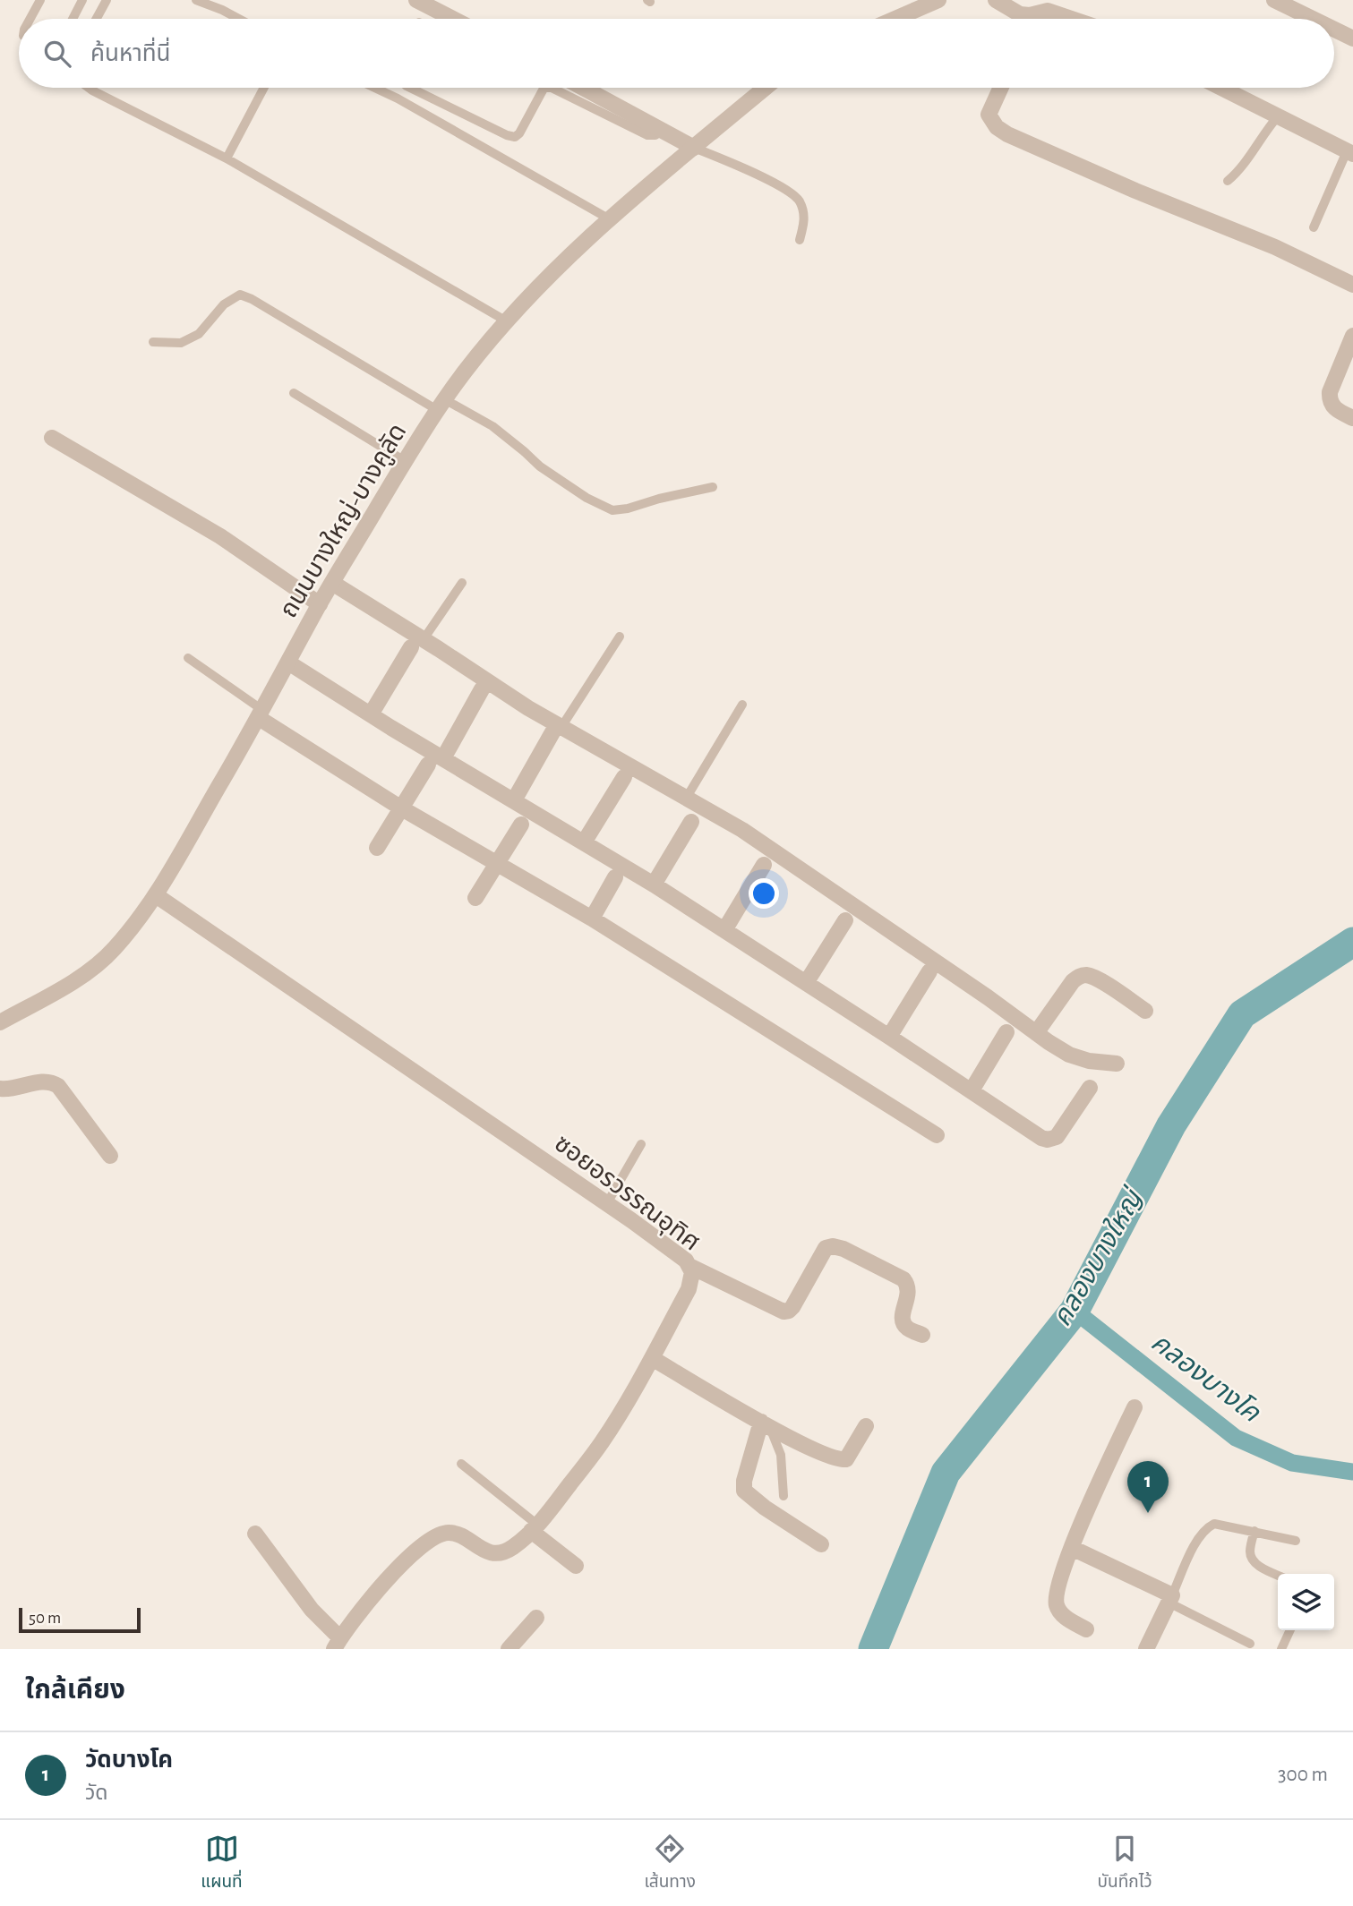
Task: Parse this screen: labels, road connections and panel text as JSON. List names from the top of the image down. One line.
{"streets":{"street":["ถนนบางใหญ่-บางคูลัด","ซอยอรวรรณอุทิศ"]},"crossings":[["ถนนบางใหญ่-บางคูลัด","ซอยอรวรรณอุทิศ"]],"water":["คลองบางใหญ่","คลองบางโค"],"scale_bar":"50 m","page":{"search":"ค้นหาที่นี่","pins":"1","scale":"50 m","heading":"ใกล้เคียง","list":[{"mark":"1","name":"วัดบางโค","note":"วัด","value":"300 m"}],"nav":["แผนที่","เส้นทาง","บันทึกไว้"]}}
